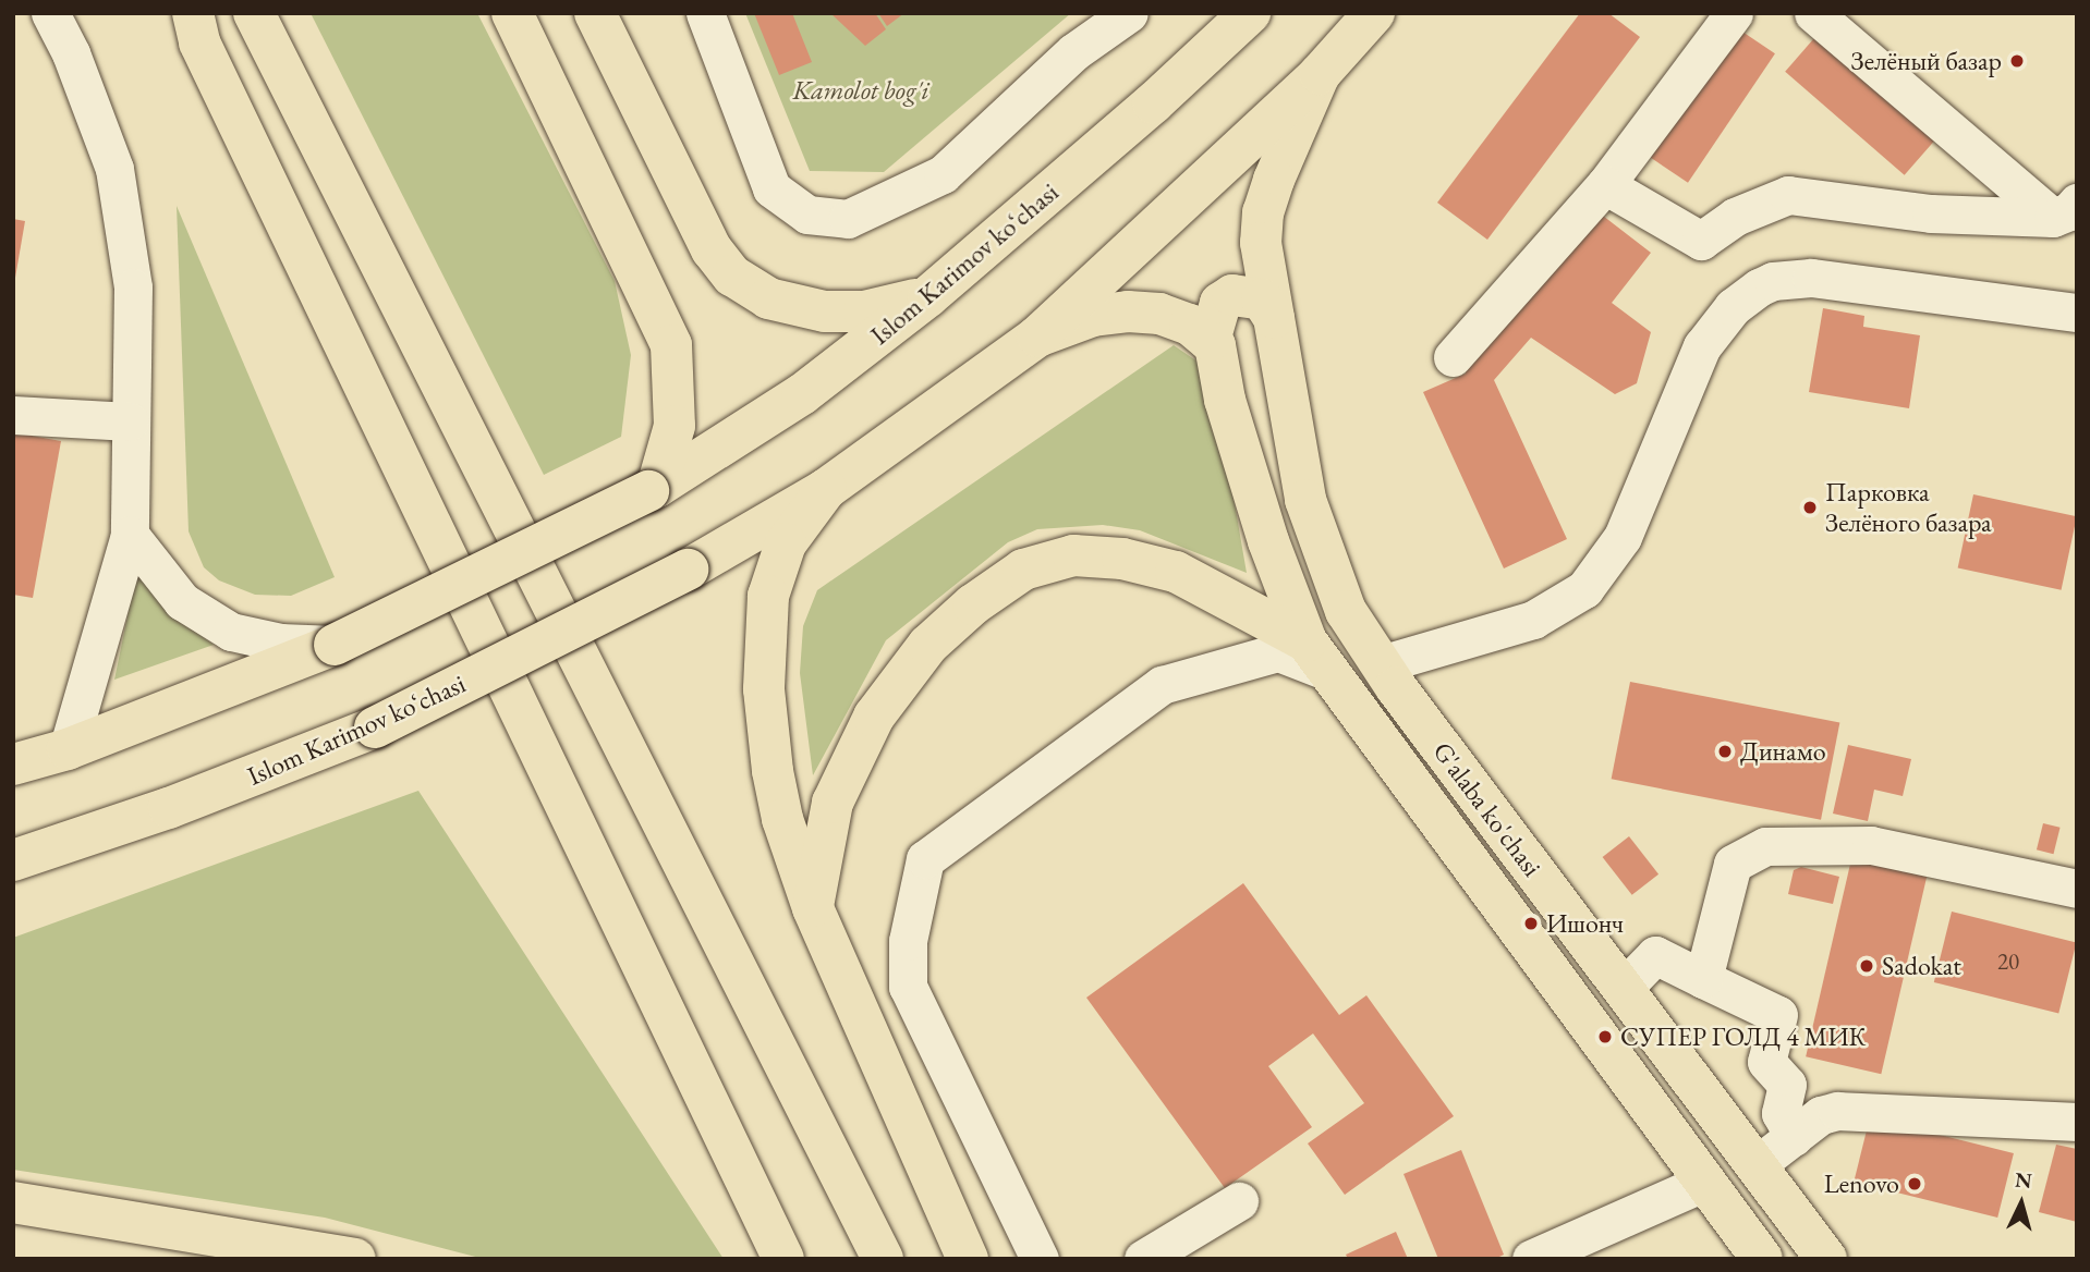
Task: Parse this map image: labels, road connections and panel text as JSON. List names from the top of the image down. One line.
{"streets":{"main road":["Islom Karimov koʻchasi","G'alaba ko'chasi"]},"parks":["Kamolot bog'i"],"places":["Зелёный базар","Парковка Зелёного базара","Динамо","Ишонч","Sadokat","СУПЕР ГОЛД 4 МИК","Lenovo"],"house_numbers":["20"],"north":"top"}
